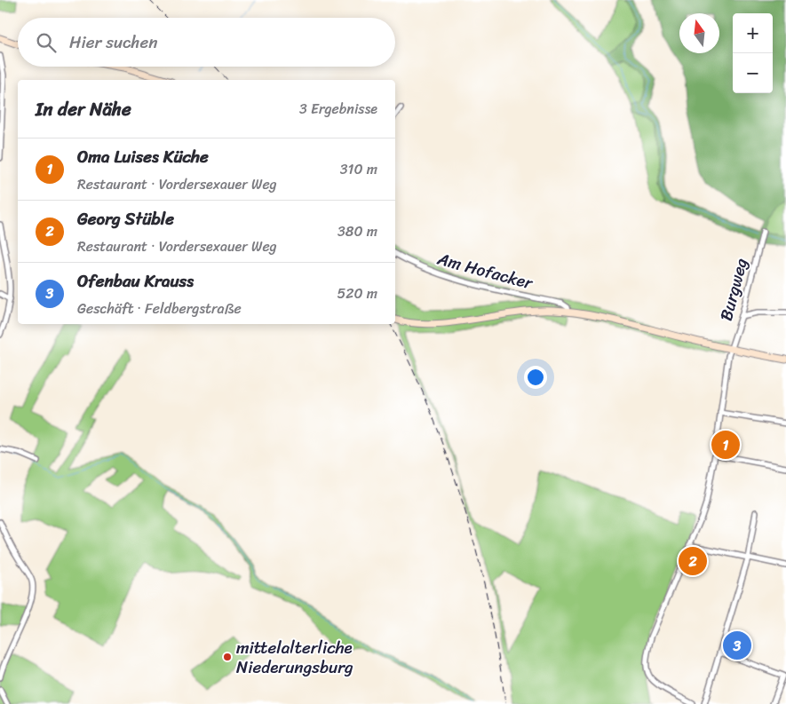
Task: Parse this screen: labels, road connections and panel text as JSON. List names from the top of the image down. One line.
{"streets":{"street":["Am Hofacker","Burgweg"]},"places":["mittelalterliche Niederungsburg"],"north":"top","page":{"map_buttons":["+","−"],"search":"Hier suchen","heading":["In der Nähe","3 Ergebnisse"],"list":[{"mark":"1","name":"Oma Luises Küche","note":"Restaurant · Vordersexauer Weg","value":"310 m"},{"mark":"2","name":"Georg Stüble","note":"Restaurant · Vordersexauer Weg","value":"380 m"},{"mark":"3","name":"Ofenbau Krauss","note":"Geschäft · Feldbergstraße","value":"520 m"}],"pins":["1","2","3"]}}
